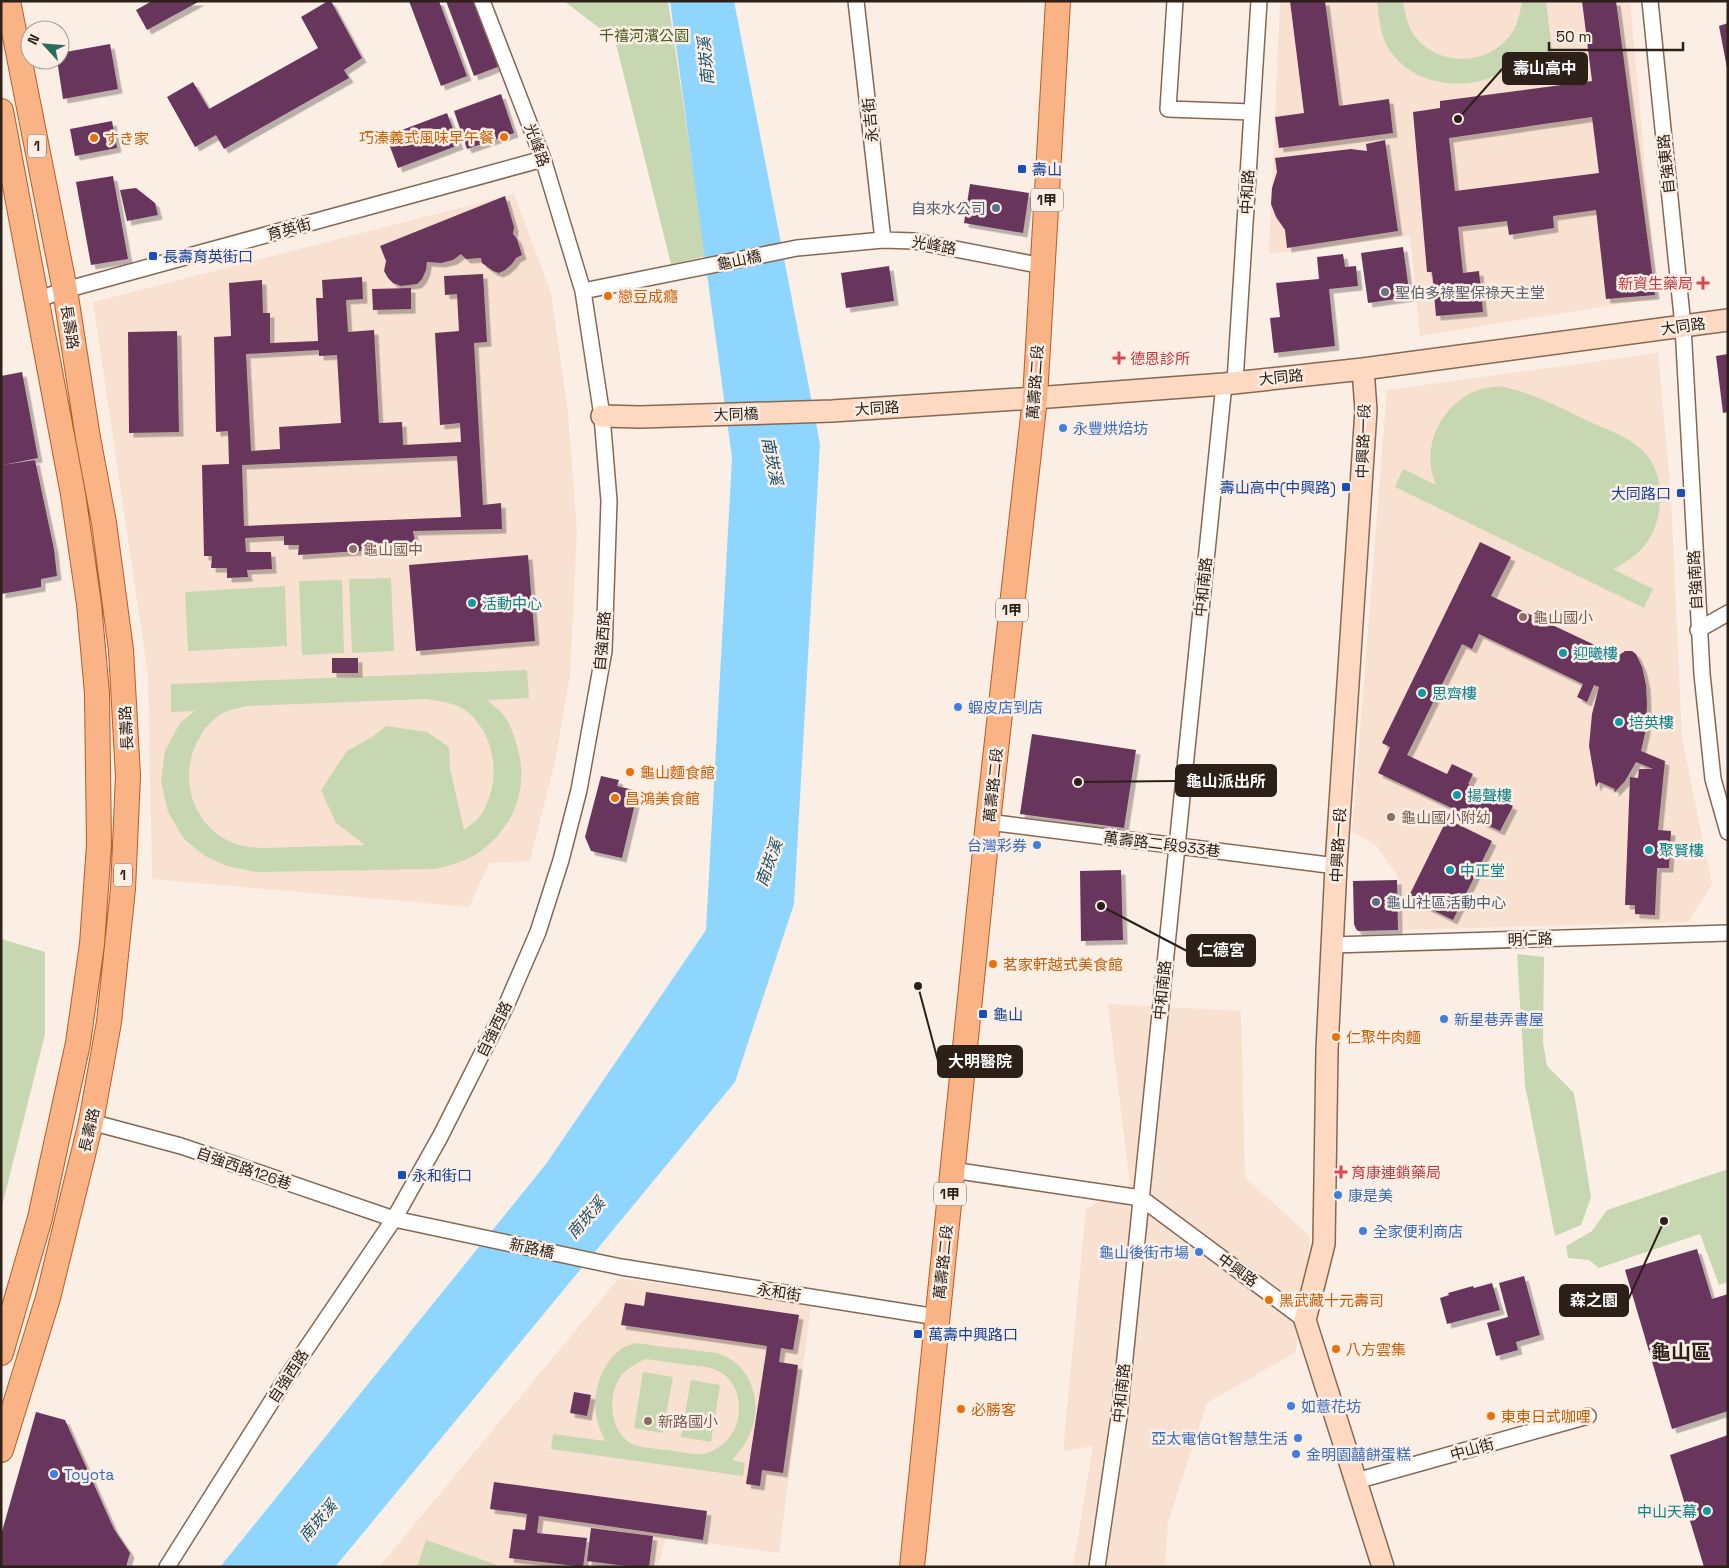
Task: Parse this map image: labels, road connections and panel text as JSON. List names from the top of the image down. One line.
{"streets":{"main road":["1","1甲","長壽路","萬壽路二段"],"street":["永吉街","光峰路","自強東路","中和路","育英街","龜山橋","大同路","大同橋","中興路一段","自強南路","中和南路","自強西路","萬壽路二段933巷","明仁路","自強西路126巷","新路橋","中興路","永和街","中山街"]},"crossings":[["永吉街","光峰路"],["光峰路","育英街"],["光峰路","龜山橋"],["光峰路","萬壽路二段"],["光峰路","大同橋"],["光峰路","自強西路"],["自強東路","大同路"],["自強東路","自強南路"],["中和路","大同路"],["中和路","中和南路"],["育英街","長壽路"],["大同路","萬壽路二段"],["大同路","大同橋"],["大同路","中興路一段"],["大同路","自強南路"],["大同路","中和南路"],["長壽路","自強西路126巷"],["萬壽路二段","萬壽路二段933巷"],["萬壽路二段","中興路"],["萬壽路二段","永和街"],["大同橋","自強西路"],["中興路一段","萬壽路二段933巷"],["中興路一段","明仁路"],["中興路一段","中興路"],["中和南路","萬壽路二段933巷"],["中和南路","中興路"],["自強西路","自強西路126巷"],["自強西路","新路橋"],["自強西路126巷","新路橋"],["新路橋","永和街"]],"districts":["龜山區"],"water":["南崁溪"],"parks":["千禧河濱公園"],"places":{"other":["壽山高中","巧溱義式風味早午餐","すき家","自來水公司","聖伯多祿聖保祿天主堂","戀豆成癮","永豐烘焙坊","龜山國中","活動中心","龜山國小","迎曦樓","思齊樓","蝦皮店到店","培英樓","龜山麵食館","龜山派出所","揚聲樓","昌鴻美食館","龜山國小附幼","台灣彩券","聚賢樓","中正堂","龜山社區活動中心","仁德宮","茗家軒越式美食館","大明醫院","新星巷弄書屋","仁聚牛肉麵","康是美","森之園","全家便利商店","龜山後街市場","黑武藏十元壽司","八方雲集","如薏花坊","必勝客","東東日式咖哩","新路國小","亞太電信Gt智慧生活","金明園囍餅蛋糕","Toyota","中山天幕"],"transit":["壽山","長壽育英街口","壽山高中(中興路)","大同路口","龜山","永和街口","萬壽中興路口"],"health":["新資生藥局","德恩診所","育康連鎖藥局"]},"scale_bar":"50 m","north":"top left"}
